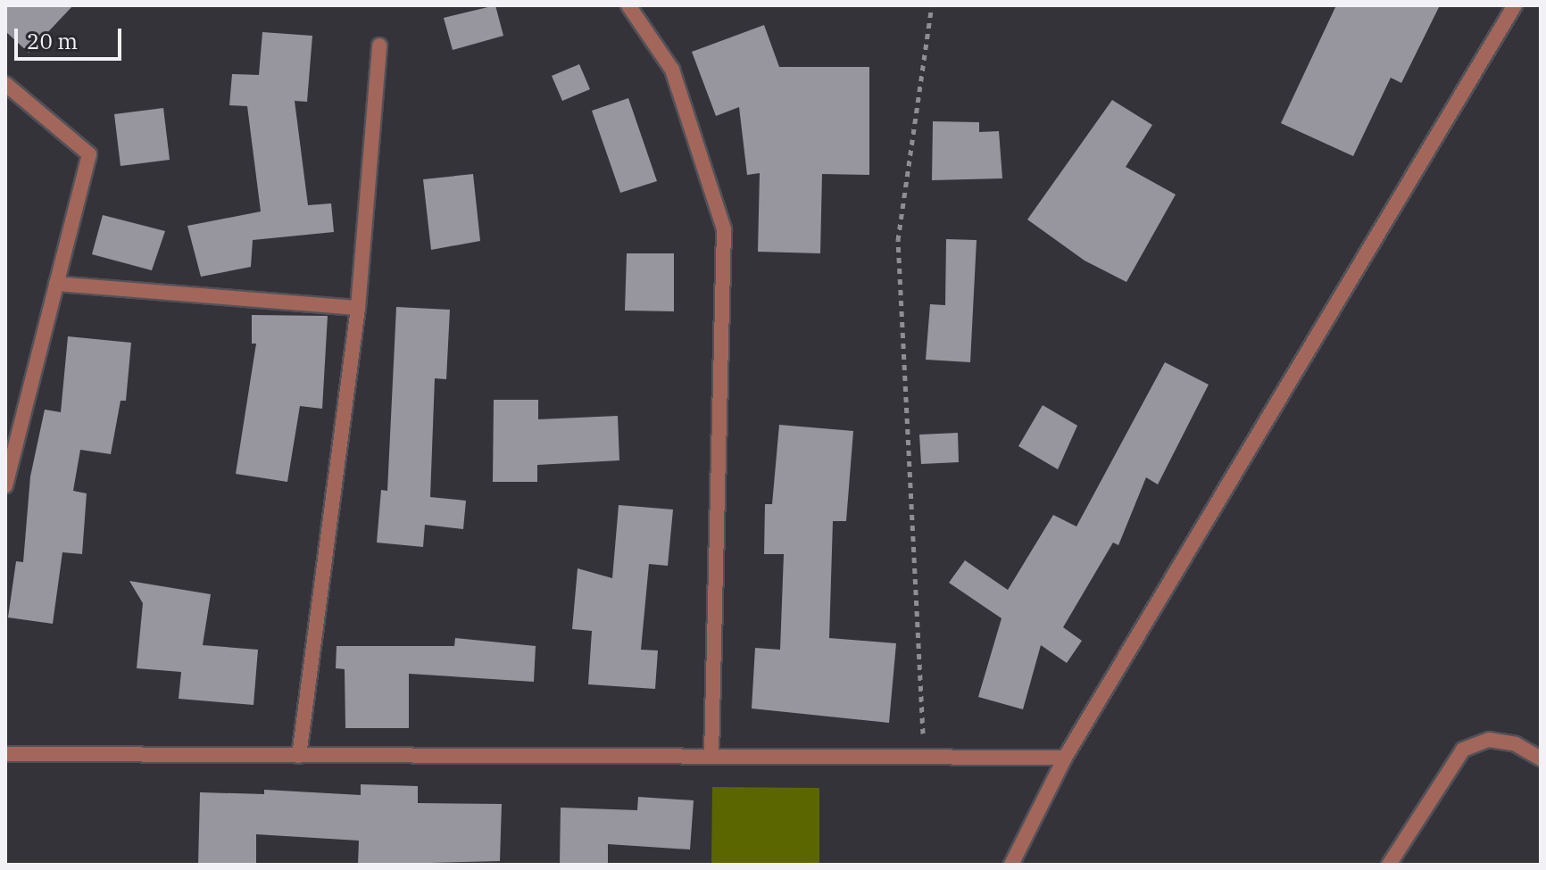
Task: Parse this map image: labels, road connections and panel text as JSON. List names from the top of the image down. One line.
{"scale_bar":"20 m"}
